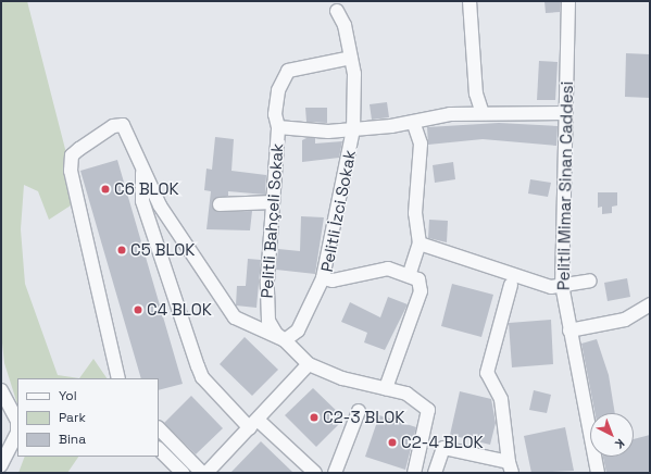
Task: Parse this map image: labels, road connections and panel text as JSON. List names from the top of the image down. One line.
{"streets":{"street":["Pelitli Mimar Sinan Caddesi","Pelitli İzci Sokak","Pelitli Bahçeli Sokak"]},"crossings":[["Pelitli Mimar Sinan Caddesi","Pelitli Bahçeli Sokak"],["Pelitli İzci Sokak","Pelitli Bahçeli Sokak"]],"places":["C6 BLOK","C5 BLOK","C4 BLOK","C2-3 BLOK","C2-4 BLOK"],"legend":["Yol","Park","Bina"],"north":"bottom right"}
